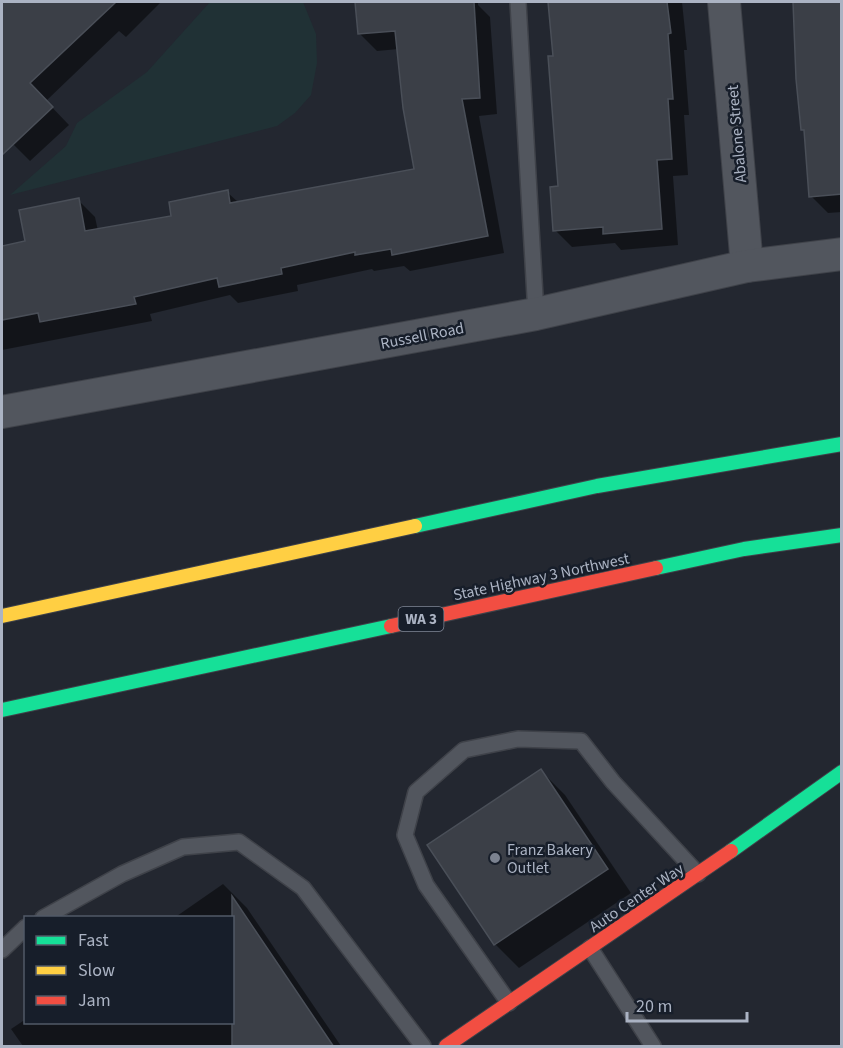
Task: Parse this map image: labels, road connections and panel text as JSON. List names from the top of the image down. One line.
{"streets":{"main road":["State Highway 3 Northwest","WA 3","Auto Center Way"],"street":["Abalone Street","Russell Road"]},"crossings":[["Abalone Street","Russell Road"]],"places":["Franz Bakery Outlet"],"legend":["Fast","Slow","Jam"],"scale_bar":"20 m"}
